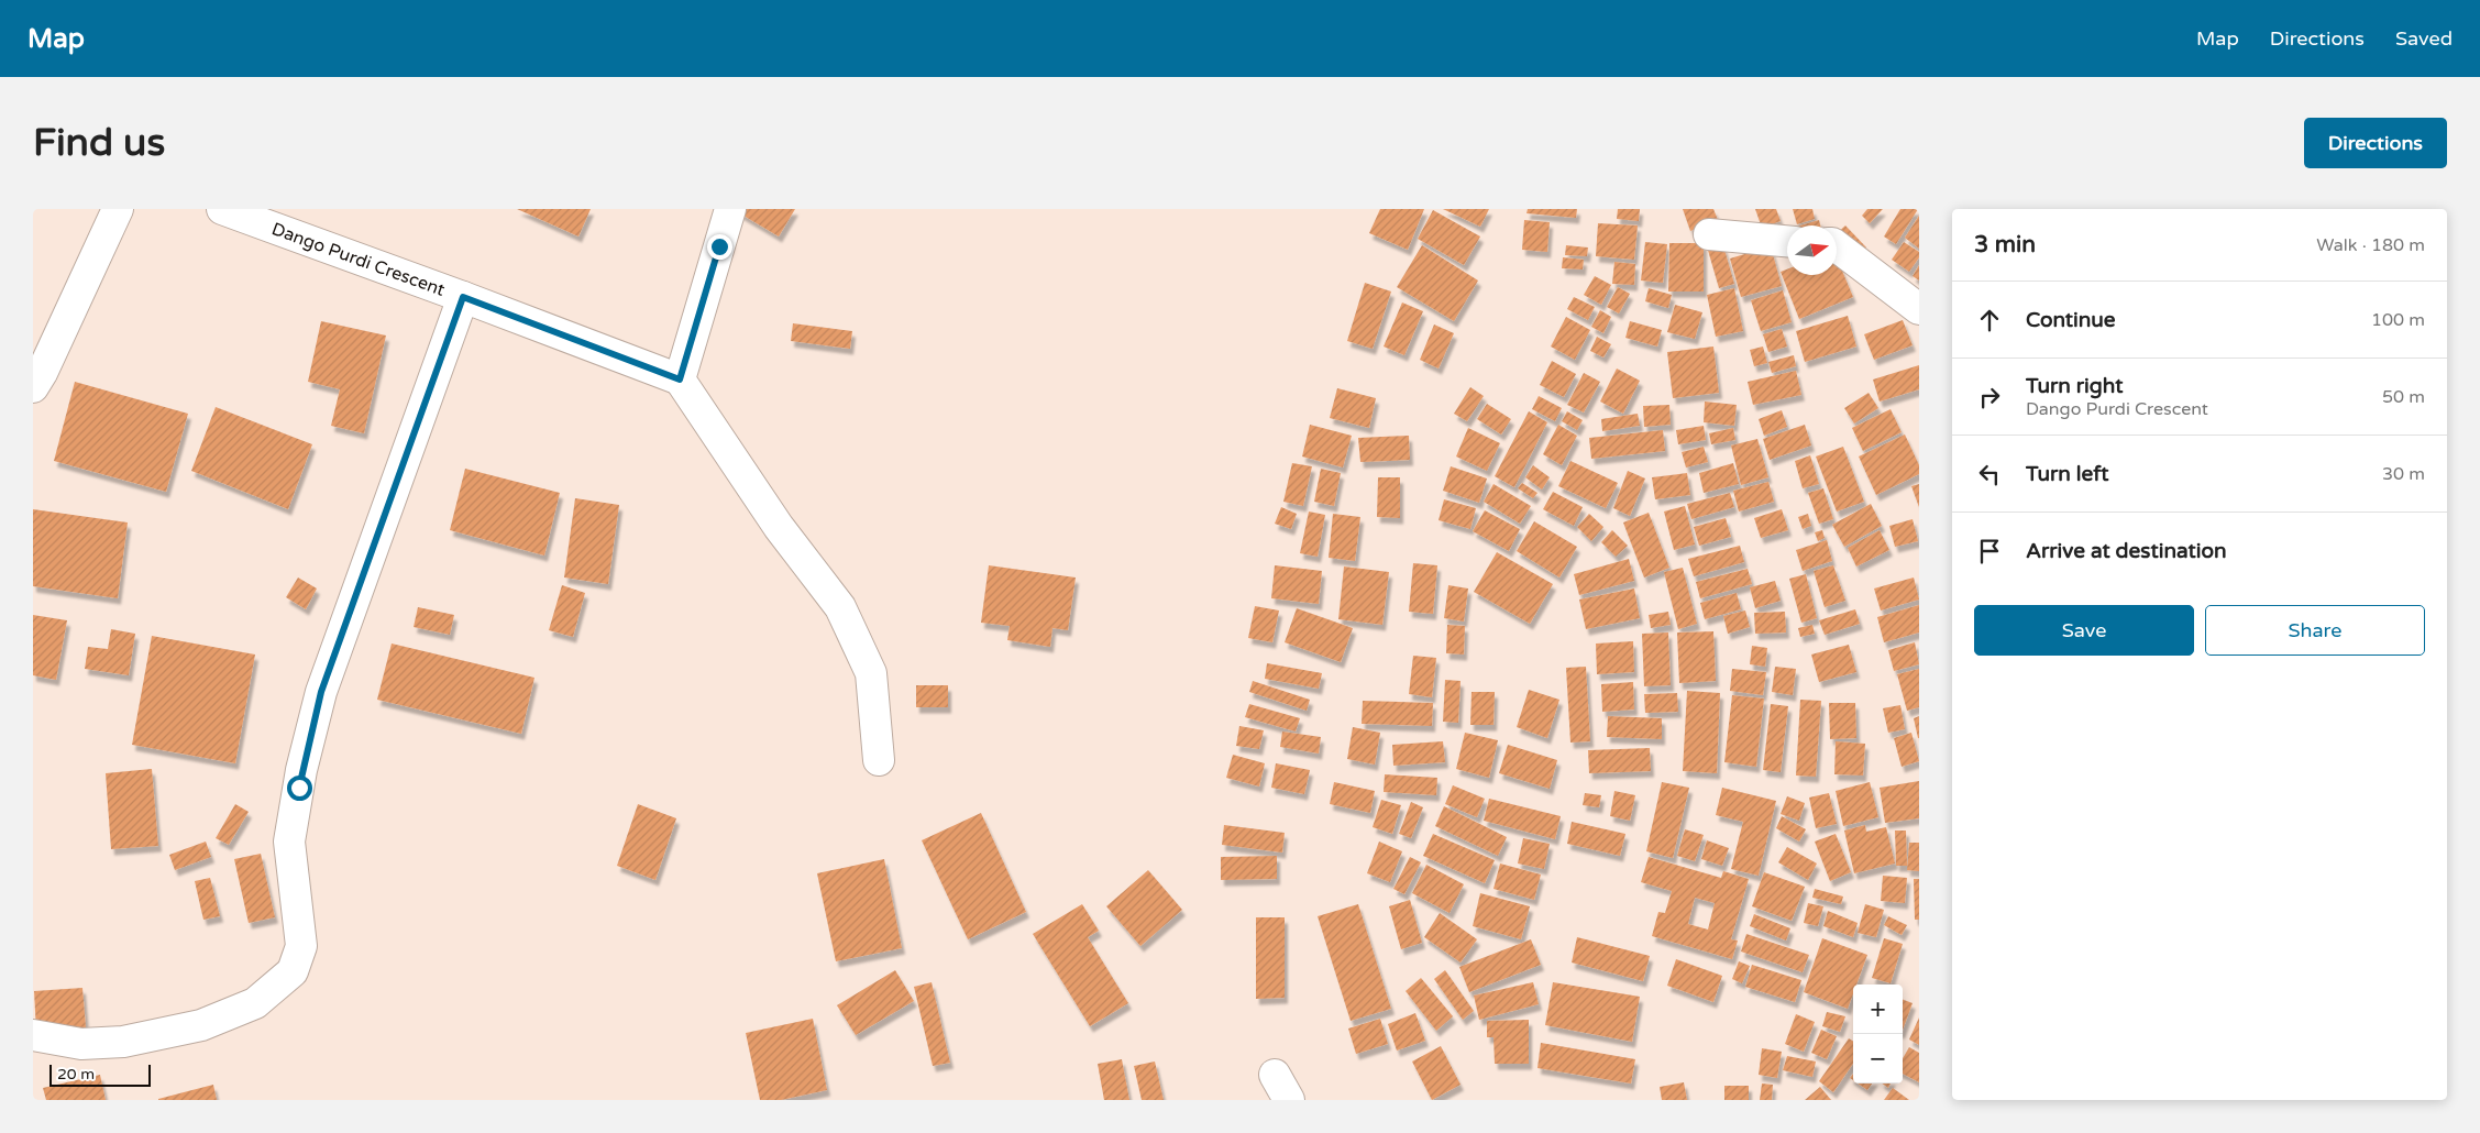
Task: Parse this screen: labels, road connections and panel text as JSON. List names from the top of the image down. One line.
{"streets":{"street":["Dango Purdi Crescent"]},"scale_bar":"20 m","north":"right","page":{"header":"Map","nav":["Map","Directions","Saved"],"buttons":["Directions",["Save","Share"]],"title":"Find us","heading":["3 min","Walk · 180 m"],"list":[["Continue","100 m"],["Turn right","Dango Purdi Crescent","50 m"],["Turn left","30 m"],"Arrive at destination"],"map_buttons":["+","−"],"scale":"20 m"}}
